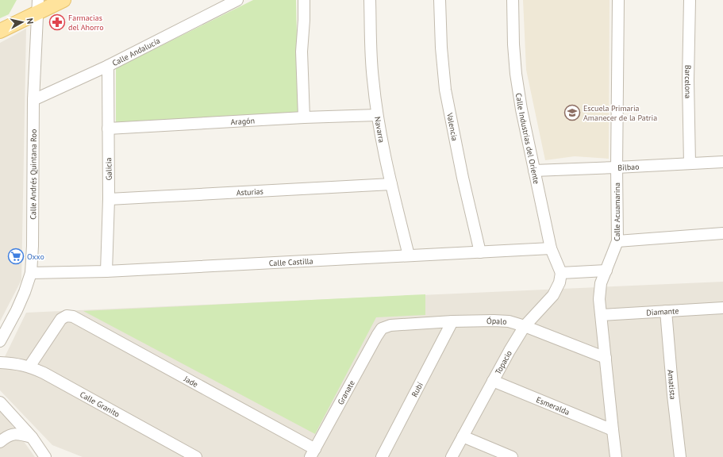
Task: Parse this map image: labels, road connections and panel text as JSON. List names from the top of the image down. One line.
{"streets":{"street":["Calle Andalucía","Barcelona","Aragón","Valencia","Navarra","Calle Industrias del Oriente","Bilbao","Galicia","Calle Andrés Quintana Roo","Asturias","Calle Acuamarina","Calle Castilla","Diamante","Ópalo","Topacio","Jade","Amatista","Rubí","Granate","Calle Granito","Esmeralda"]},"crossings":[["Calle Andalucía","Galicia"],["Calle Andalucía","Calle Andrés Quintana Roo"],["Barcelona","Bilbao"],["Aragón","Navarra"],["Aragón","Galicia"],["Valencia","Calle Castilla"],["Navarra","Asturias"],["Navarra","Calle Castilla"],["Calle Industrias del Oriente","Bilbao"],["Calle Industrias del Oriente","Calle Castilla"],["Calle Industrias del Oriente","Topacio"],["Bilbao","Calle Acuamarina"],["Galicia","Asturias"],["Galicia","Calle Castilla"],["Calle Andrés Quintana Roo","Calle Castilla"],["Calle Acuamarina","Diamante"],["Calle Acuamarina","Ópalo"],["Calle Acuamarina","Esmeralda"],["Diamante","Amatista"],["Ópalo","Topacio"],["Ópalo","Rubí"],["Ópalo","Granate"],["Topacio","Esmeralda"],["Jade","Granate"],["Jade","Calle Granito"]],"places":{"pharmacy":["Farmacias del Ahorro"],"school or university":["Escuela Primaria Amanecer de la Patria"],"supermarket":["Oxxo"]},"north":"right"}
